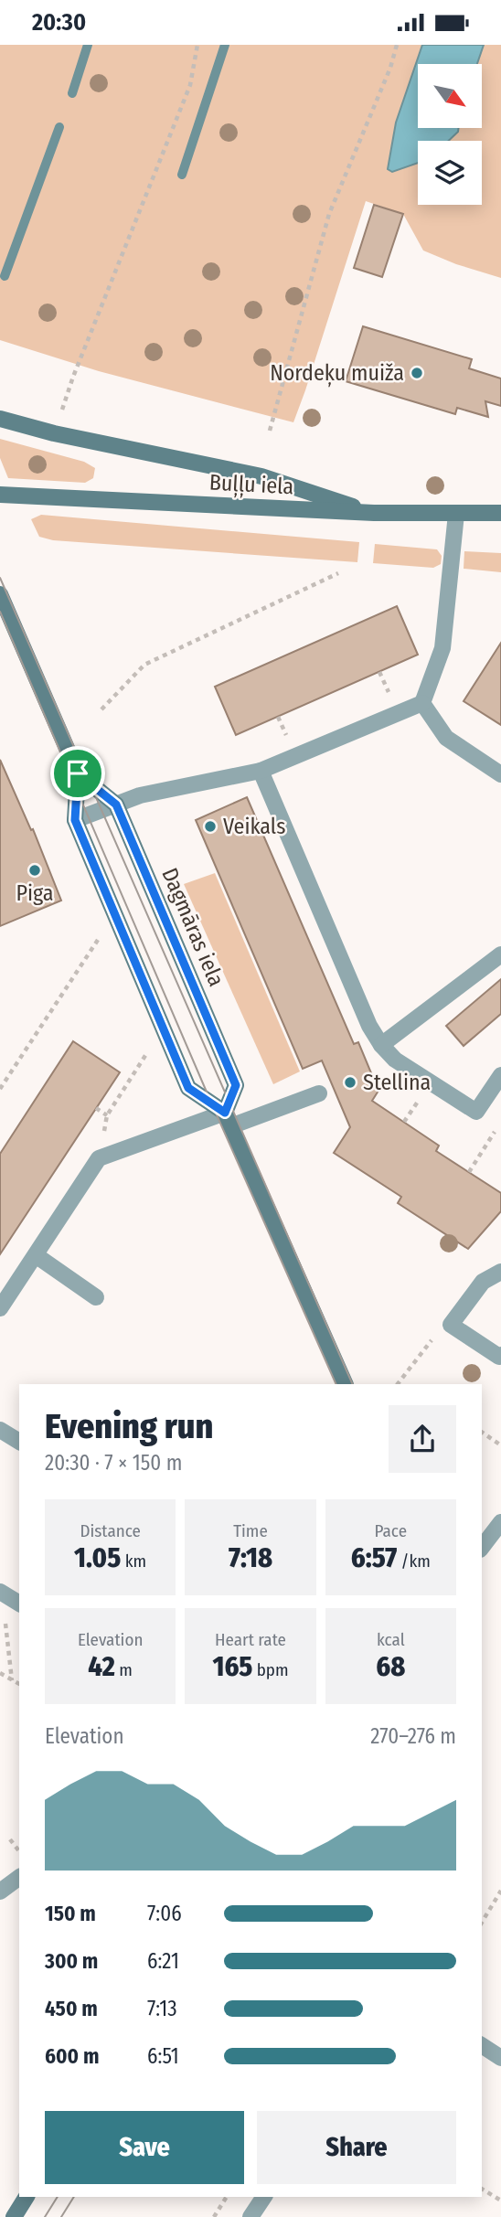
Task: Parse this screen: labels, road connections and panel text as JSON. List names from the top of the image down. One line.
{"streets":{"street":["Buļļu iela","Dagmāras iela"]},"places":["Nordeķu muiža","Veikals","Piga","Stellina"],"north":"bottom right","page":{"status":"20:30","heading":["Evening run","20:30 · 7 × 150 m"],"stats":[["Distance","1.05 km"],["Time","7:18"],["Pace","6:57 /km"],["Elevation","42 m"],["Heart rate","165 bpm"],["kcal","68"]],"chart":["Elevation","270–276 m"],"list":[{"name":"150 m","note":"7:06"},{"name":"300 m","note":"6:21"},{"name":"450 m","note":"7:13"},{"name":"600 m","note":"6:51"}],"buttons":["Save","Share"]}}
